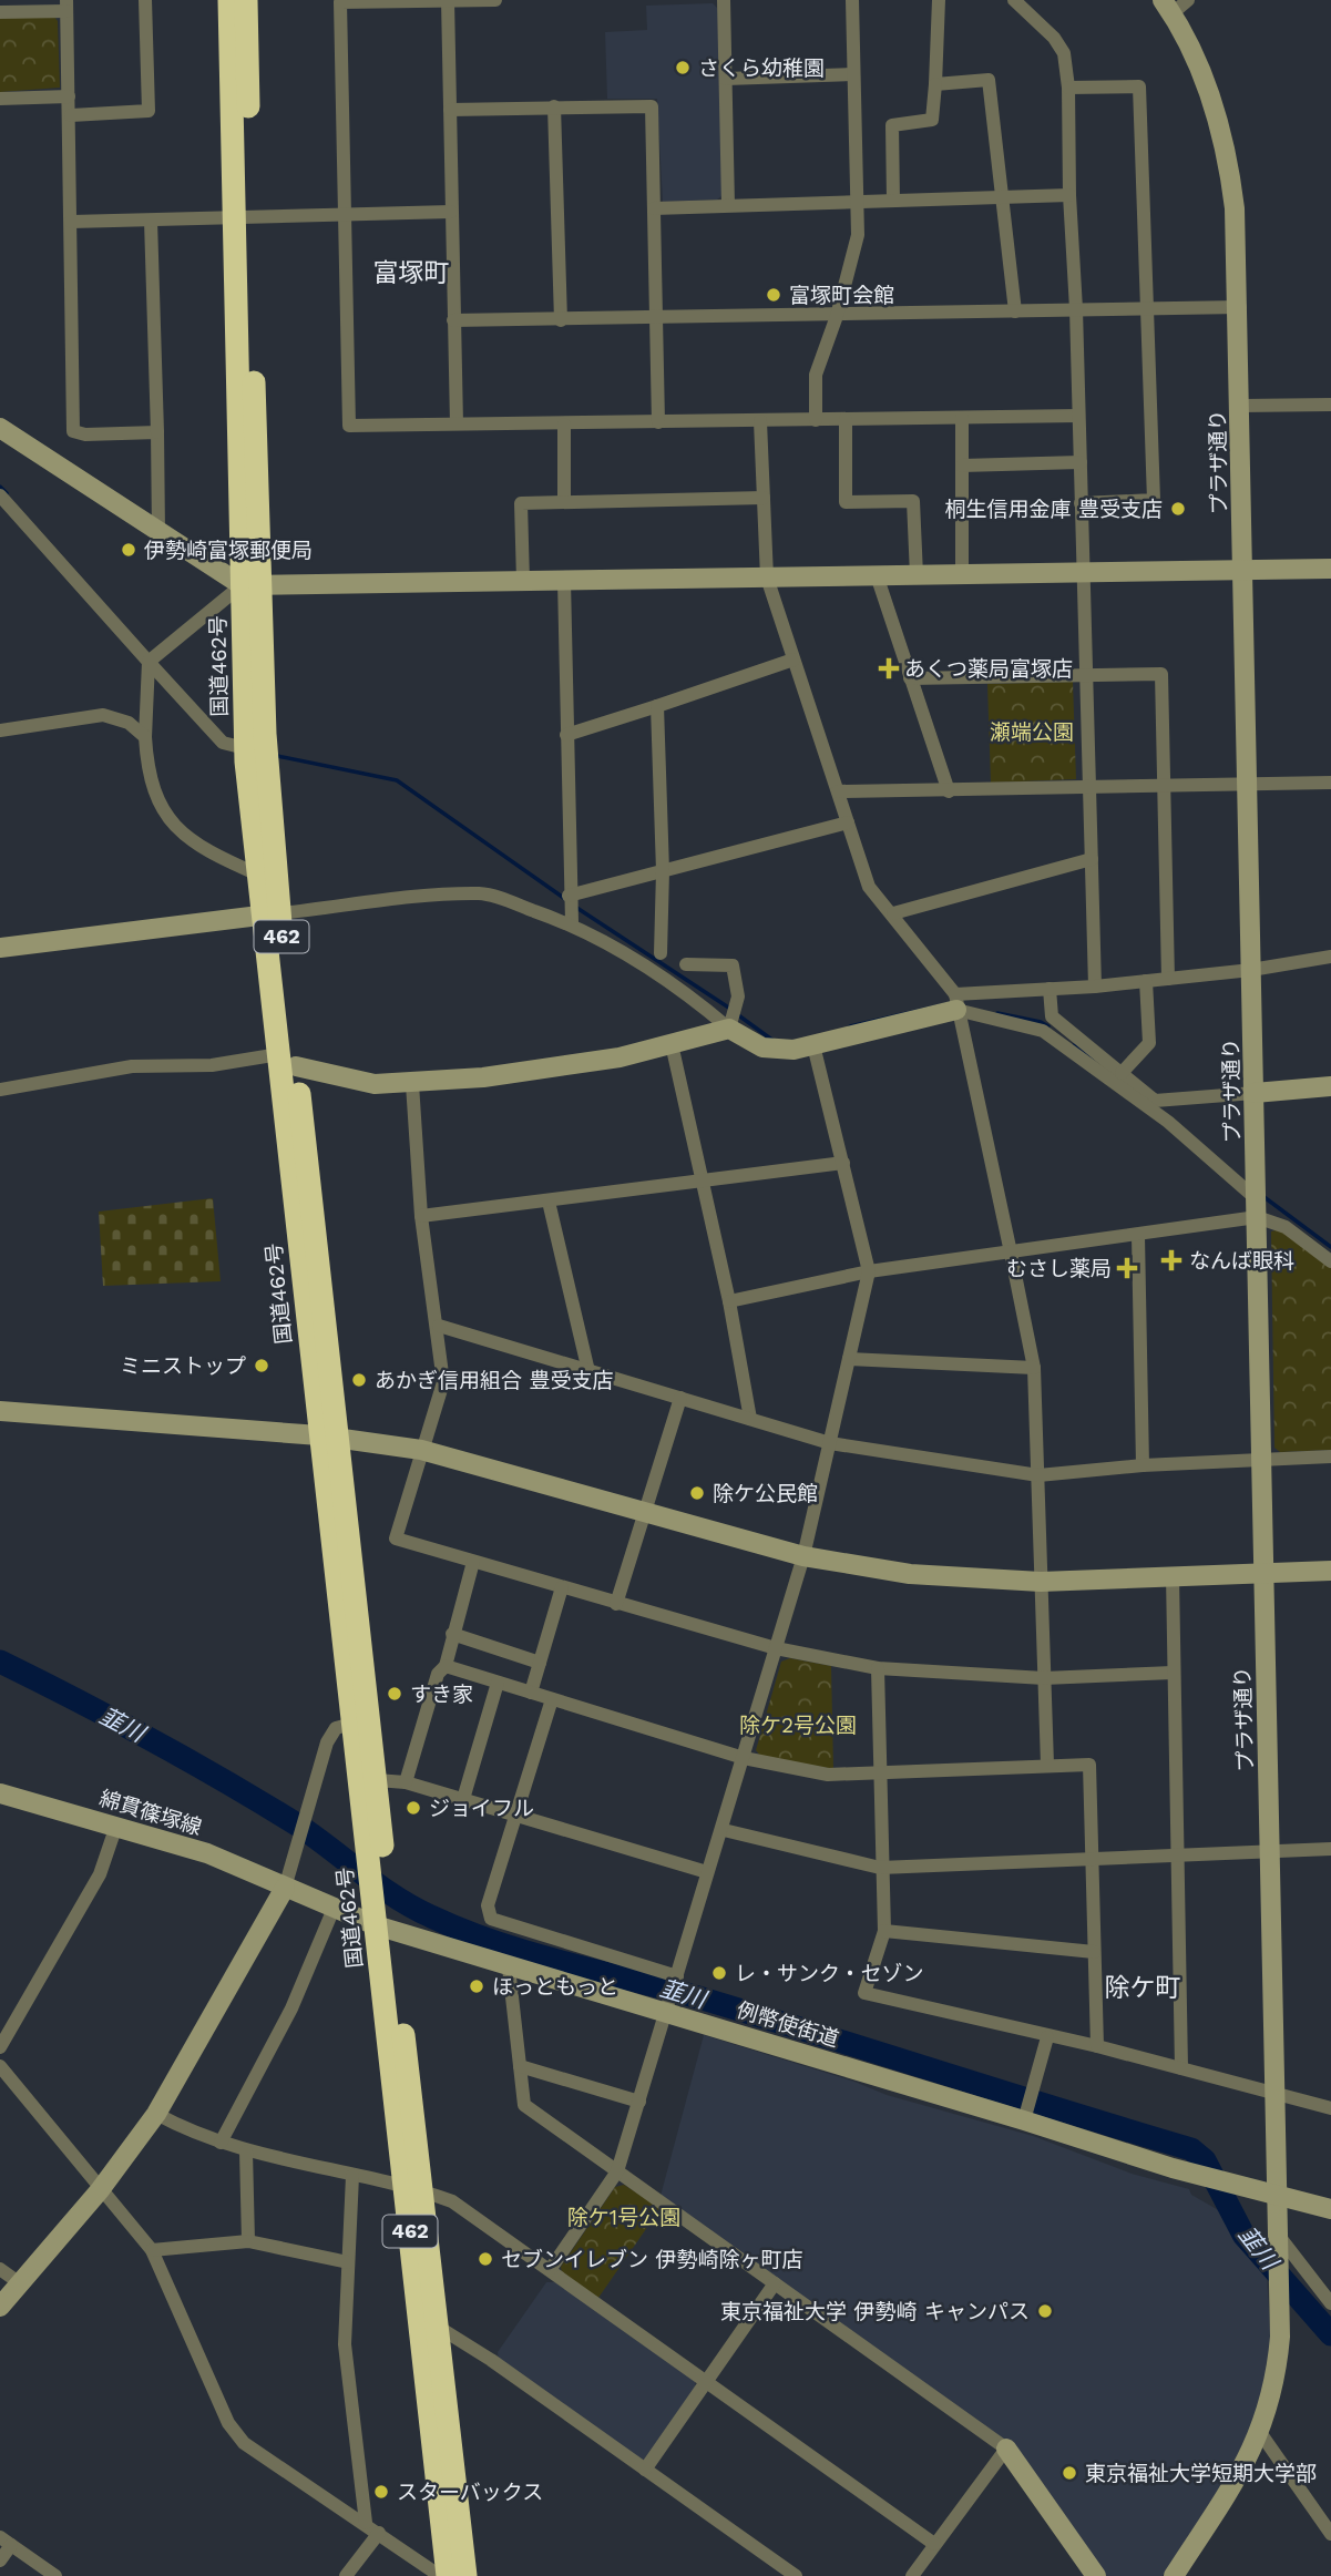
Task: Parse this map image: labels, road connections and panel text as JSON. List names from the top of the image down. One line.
{"streets":{"highway":["国道462号","462"],"street":["プラザ通り","綿貫篠塚線","例幣使街道"]},"crossings":[["プラザ通り","例幣使街道"],["国道462号","例幣使街道"],["綿貫篠塚線","例幣使街道"]],"districts":["富塚町","除ケ町"],"water":["韮川"],"parks":["瀬端公園","除ケ2号公園","除ケ1号公園"],"places":{"other":["さくら幼稚園","富塚町会館","桐生信用金庫 豊受支店","伊勢崎富塚郵便局","ミニストップ","あかぎ信用組合 豊受支店","除ケ公民館","すき家","ジョイフル","レ・サンク・セゾン","ほっともっと","セブンイレブン 伊勢崎除ヶ町店","東京福祉大学 伊勢崎 キャンパス","東京福祉大学短期大学部","スターバックス"],"health":["あくつ薬局富塚店","なんば眼科","むさし薬局"]}}
